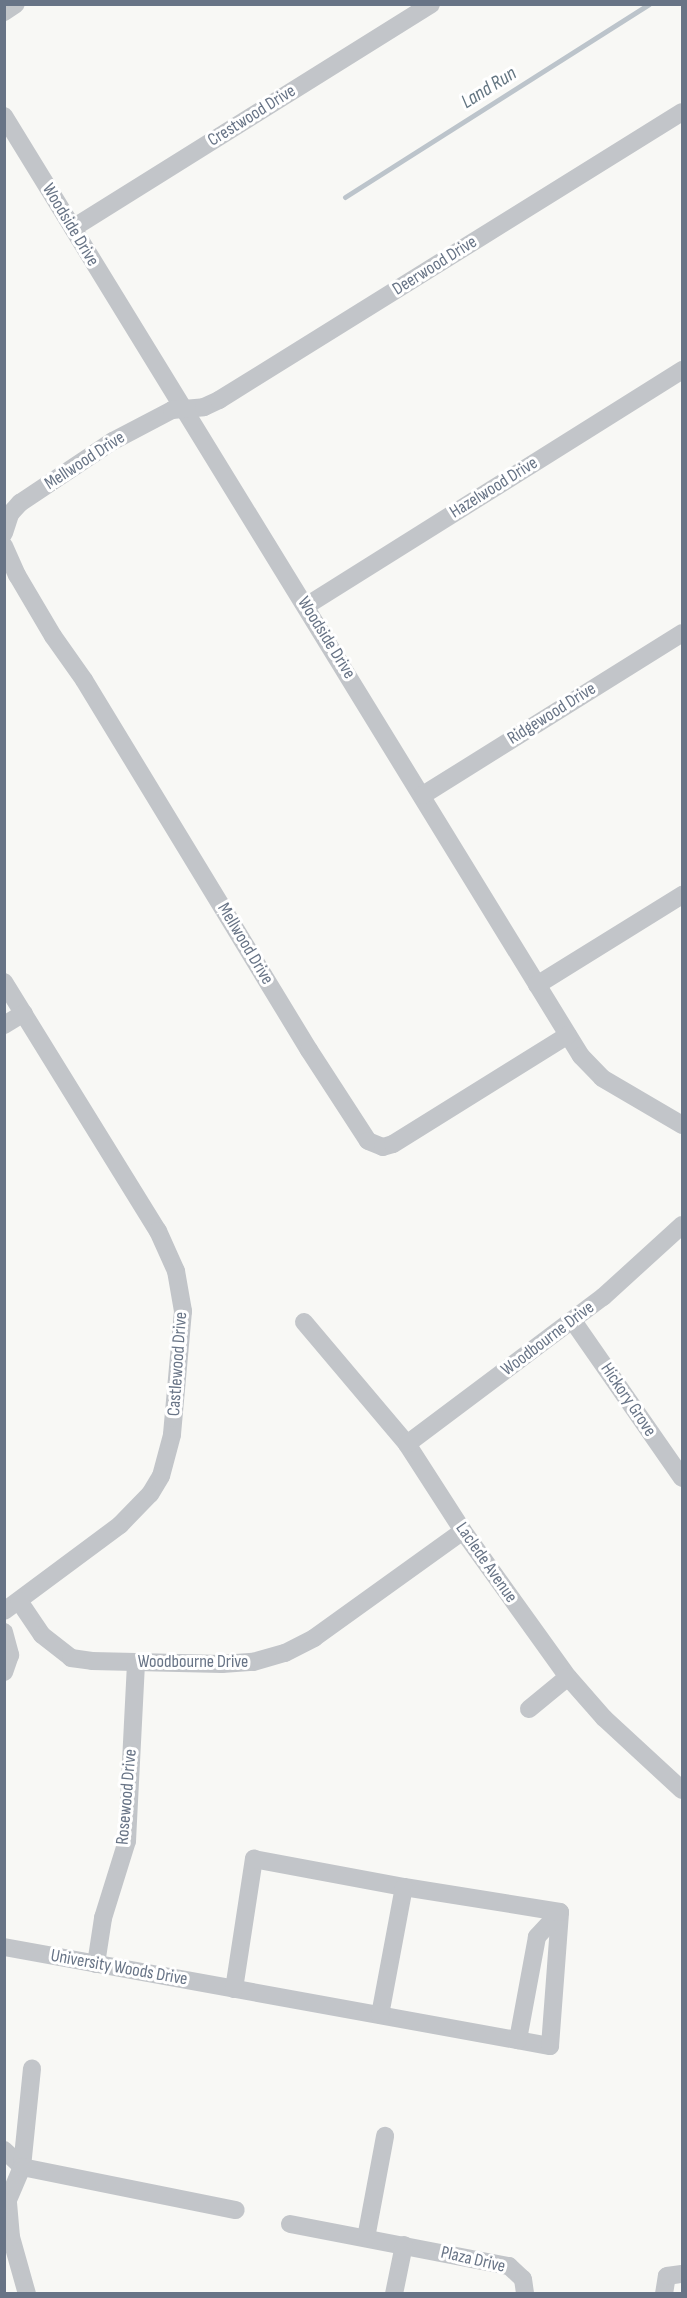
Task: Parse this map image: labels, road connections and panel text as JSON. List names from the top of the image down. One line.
{"streets":{"street":["Crestwood Drive","Woodside Drive","Deerwood Drive","Mellwood Drive","Hazelwood Drive","Ridgewood Drive","Woodbourne Drive","Castlewood Drive","Hickory Grove","Laclede Avenue","Rosewood Drive","University Woods Drive","Plaza Drive"]},"crossings":[["Crestwood Drive","Woodside Drive"],["Woodside Drive","Deerwood Drive"],["Woodside Drive","Mellwood Drive"],["Woodside Drive","Hazelwood Drive"],["Woodside Drive","Ridgewood Drive"],["Deerwood Drive","Mellwood Drive"],["Woodbourne Drive","Castlewood Drive"],["Woodbourne Drive","Hickory Grove"],["Woodbourne Drive","Laclede Avenue"],["Woodbourne Drive","Rosewood Drive"],["Rosewood Drive","University Woods Drive"]],"water":["Land Run"]}
